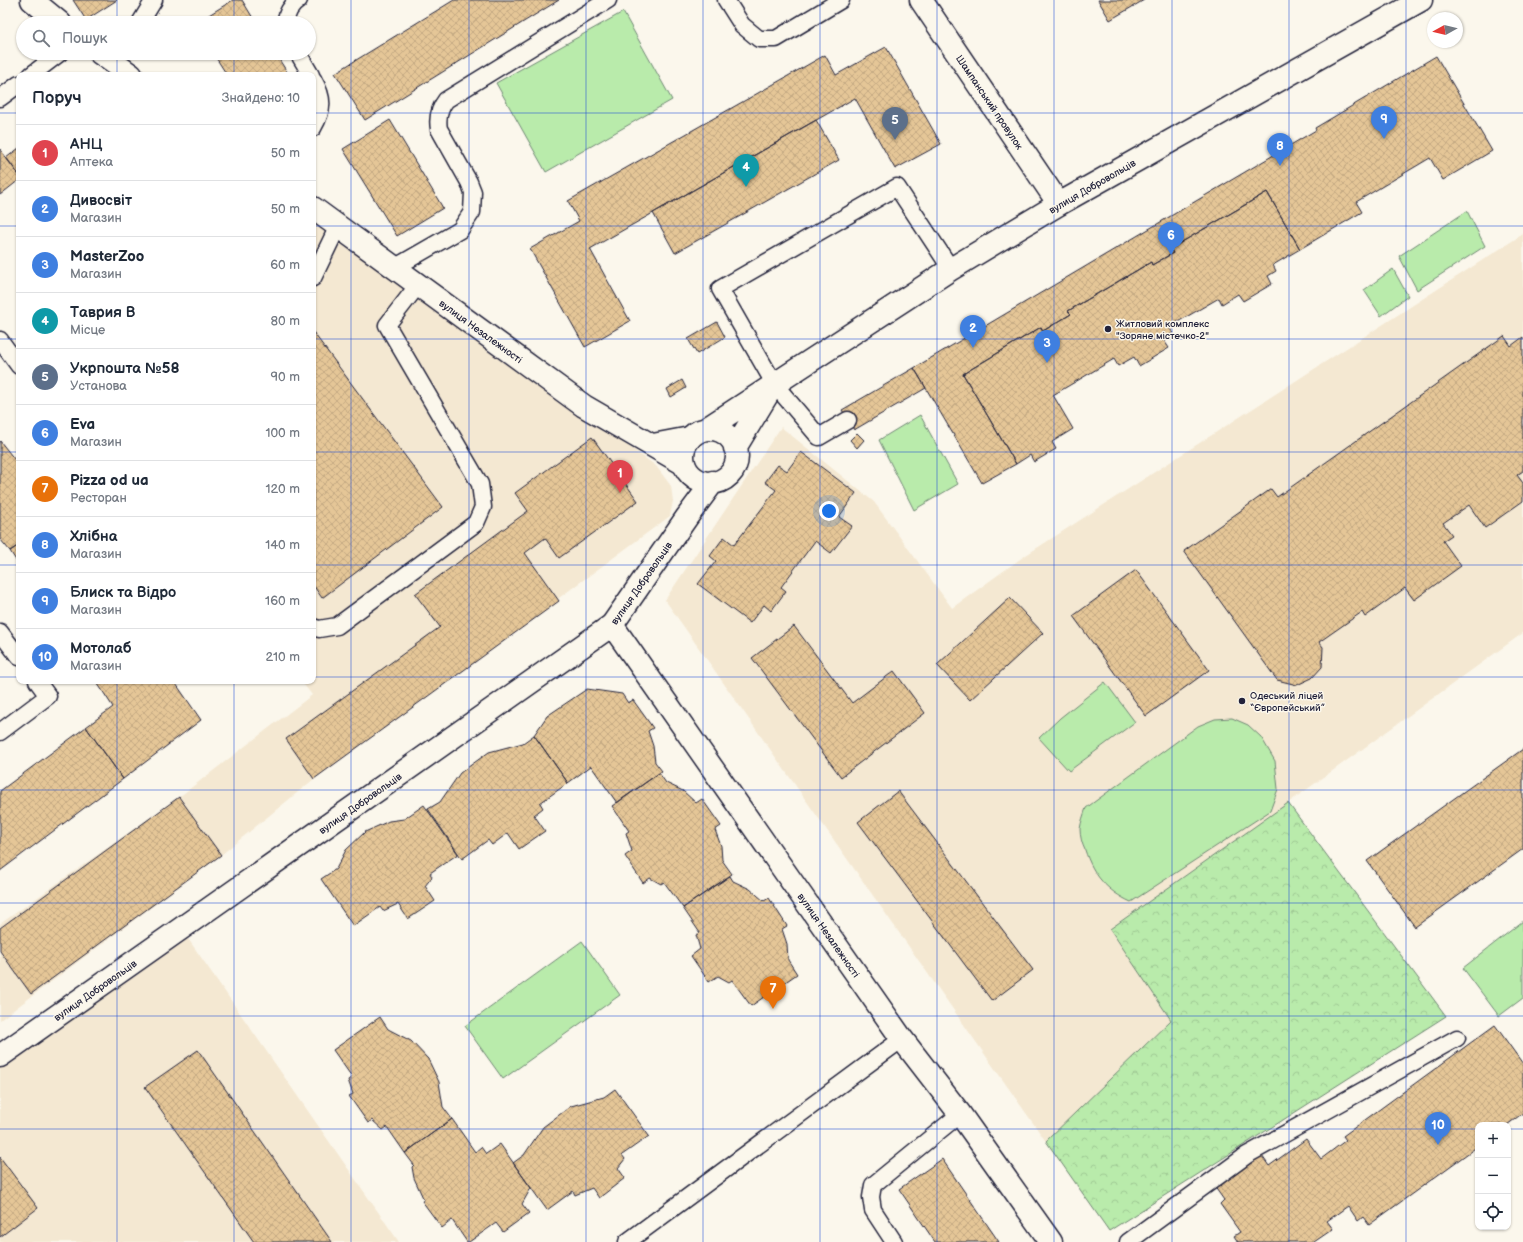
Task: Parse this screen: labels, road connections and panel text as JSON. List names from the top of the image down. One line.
{"streets":{"street":["Шампанський провулок","вулиця Добровольців","вулиця Незалежності"]},"crossings":[["Шампанський провулок","вулиця Добровольців"],["вулиця Добровольців","вулиця Незалежності"]],"places":["Житловий комплекс \"Зоряне містечко-2\"","Одеський ліцей “Європейський”"],"north":"left","page":{"search":"Пошук","heading":["Поруч","Знайдено: 10"],"pins":["9","5","8","4","6","2","3","1","7","10"],"list":[{"mark":"1","name":"АНЦ","note":"Аптека","value":"50 m"},{"mark":"2","name":"Дивосвіт","note":"Магазин","value":"50 m"},{"mark":"3","name":"MasterZoo","note":"Магазин","value":"60 m"},{"mark":"4","name":"Таврия В","note":"Місце","value":"80 m"},{"mark":"5","name":"Укрпошта №58","note":"Установа","value":"90 m"},{"mark":"6","name":"Eva","note":"Магазин","value":"100 m"},{"mark":"7","name":"Pizza od ua","note":"Ресторан","value":"120 m"},{"mark":"8","name":"Хлібна","note":"Магазин","value":"140 m"},{"mark":"9","name":"Блиск та Відро","note":"Магазин","value":"160 m"},{"mark":"10","name":"Мотолаб","note":"Магазин","value":"210 m"}],"map_buttons":["+","−"]}}
